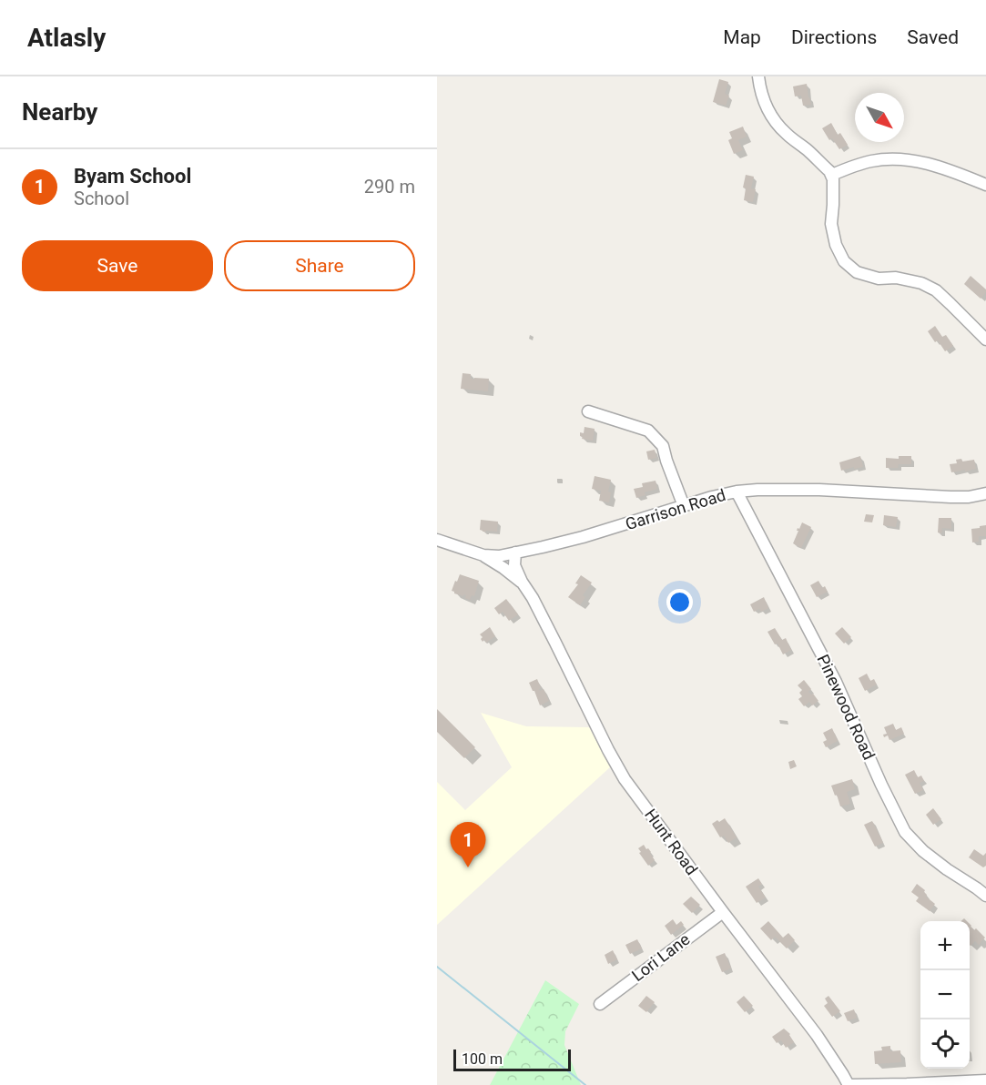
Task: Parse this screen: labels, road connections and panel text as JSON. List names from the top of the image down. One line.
{"streets":{"street":["Garrison Road","Pinewood Road","Hunt Road","Lori Lane"]},"crossings":[["Garrison Road","Pinewood Road"],["Garrison Road","Hunt Road"],["Hunt Road","Lori Lane"]],"scale_bar":"100 m","north":"bottom right","page":{"header":"Atlasly","nav":["Map","Directions","Saved"],"heading":"Nearby","list":[{"mark":"1","name":"Byam School","note":"School","value":"290 m"}],"buttons":["Save","Share"],"pins":"1","map_buttons":["+","−"],"scale":"100 m"}}
